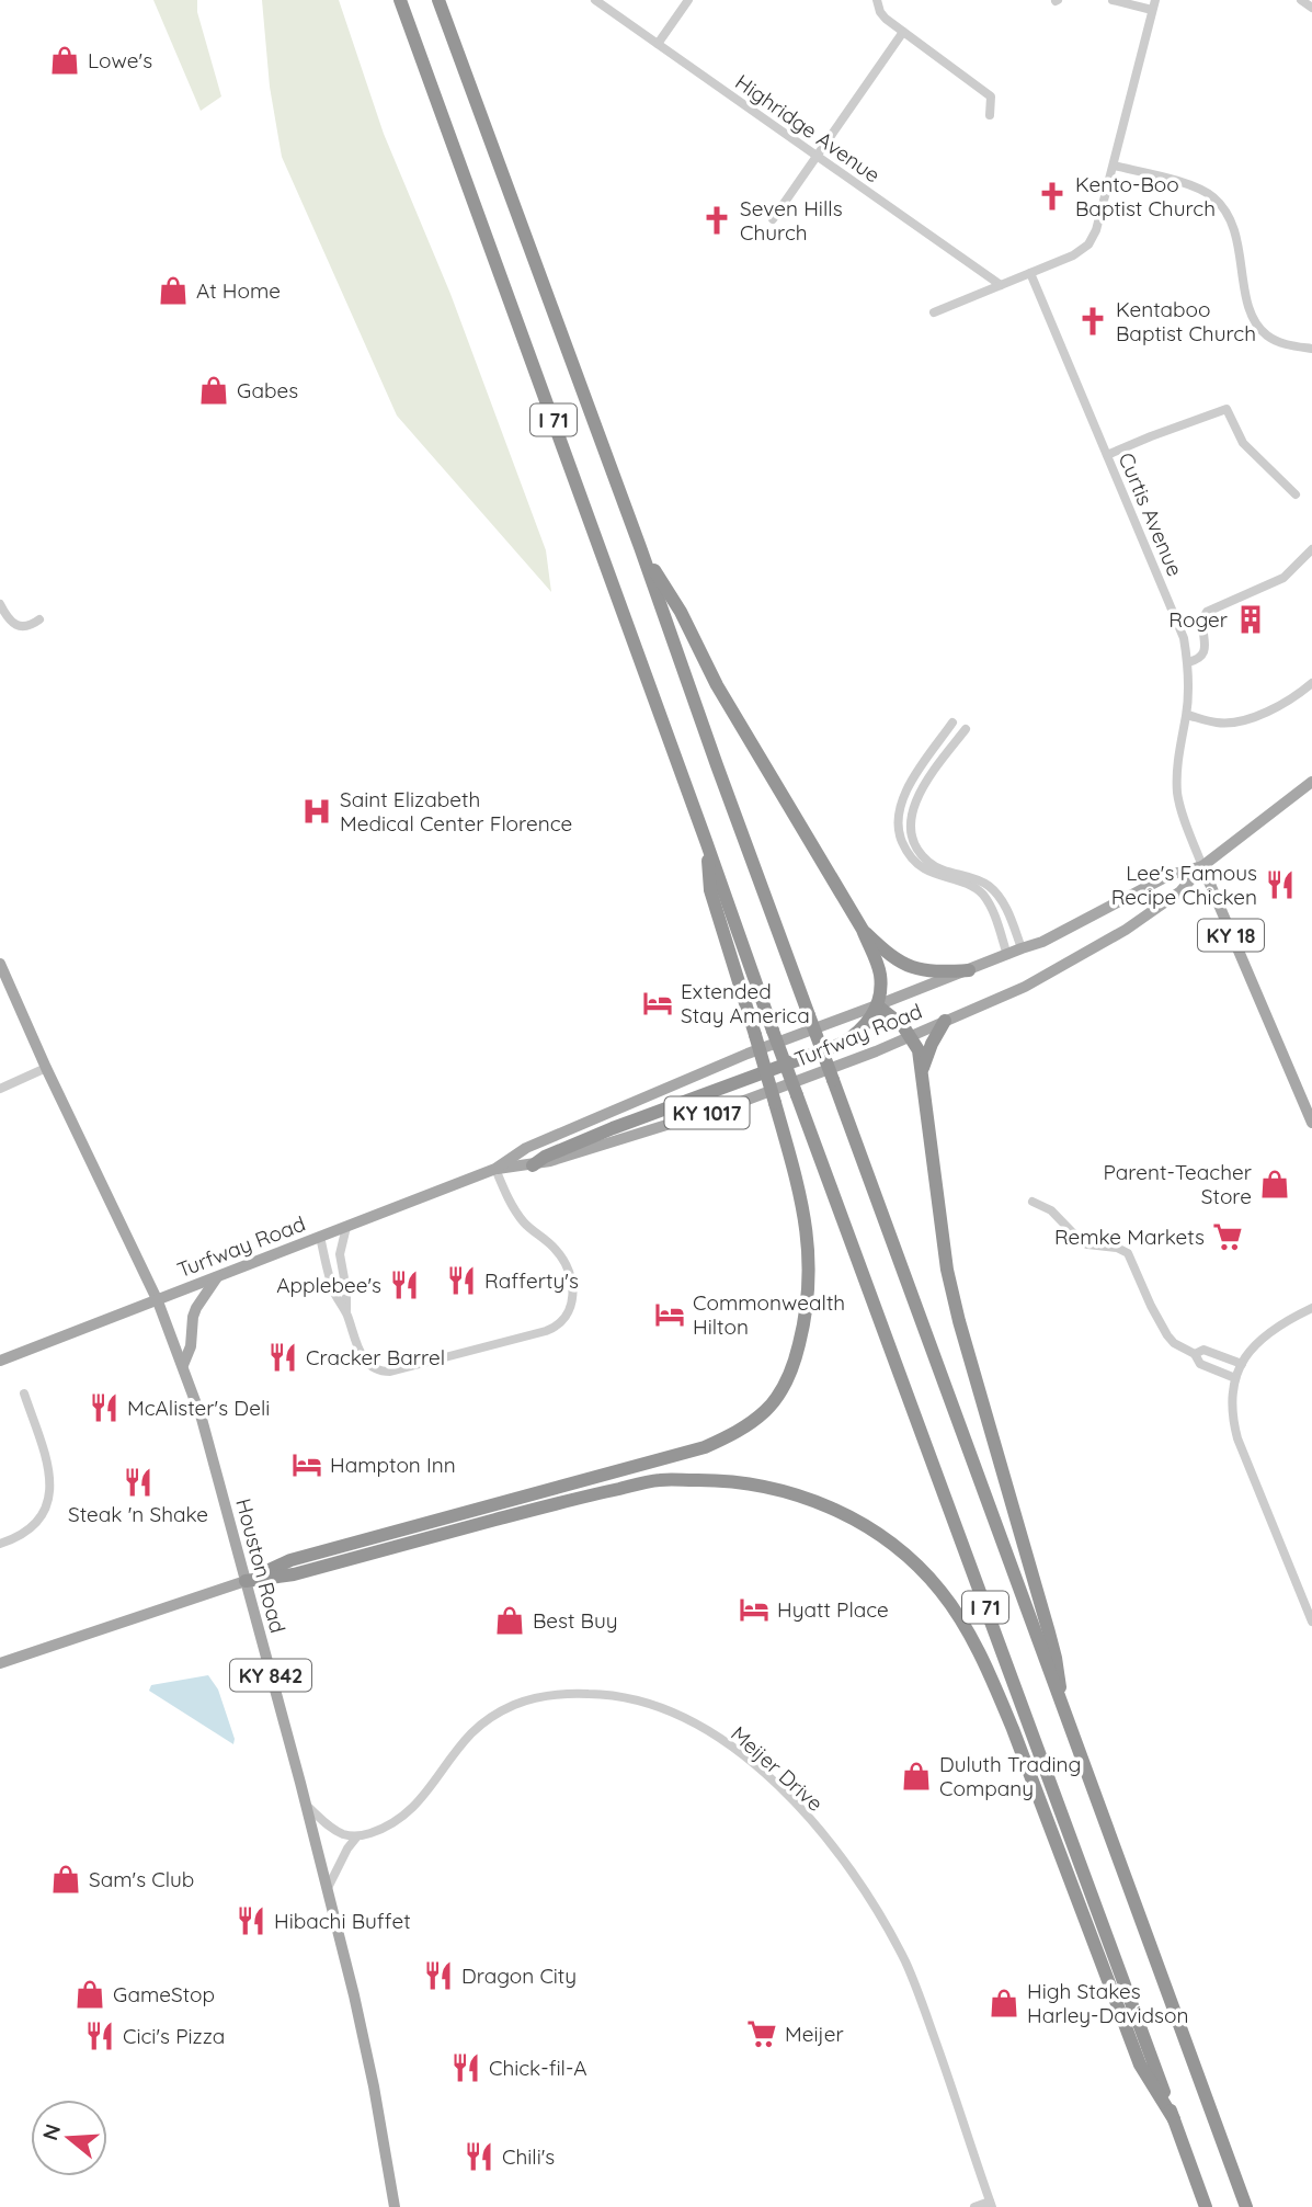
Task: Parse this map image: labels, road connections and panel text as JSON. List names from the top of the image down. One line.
{"streets":{"highway":["I 71"],"main road":["KY 18","Turfway Road","KY 1017","Houston Road","KY 842"],"street":["Highridge Avenue","Curtis Avenue","Meijer Drive"]},"crossings":[["Curtis Avenue","KY 18"],["Curtis Avenue","Turfway Road"],["KY 18","Turfway Road"],["Turfway Road","Houston Road"]],"places":{"shop":["Lowe's","At Home","Gabes","Parent-Teacher Store","Best Buy","Duluth Trading Company","Sam's Club","GameStop","High Stakes Harley-Davidson"],"church":["Kento-Boo Baptist Church","Seven Hills Church","Kentaboo Baptist Church"],"building":["Roger"],"hospital":["Saint Elizabeth Medical Center Florence"],"restaurant":["Lee's Famous Recipe Chicken","Rafferty's","Applebee's","Cracker Barrel","McAlister's Deli","Steak 'n Shake","Hibachi Buffet","Dragon City","Cici's Pizza","Chick-fil-A","Chili's"],"hotel":["Extended Stay America","Commonwealth Hilton","Hampton Inn","Hyatt Place"],"supermarket":["Remke Markets","Meijer"]},"north":"left"}
